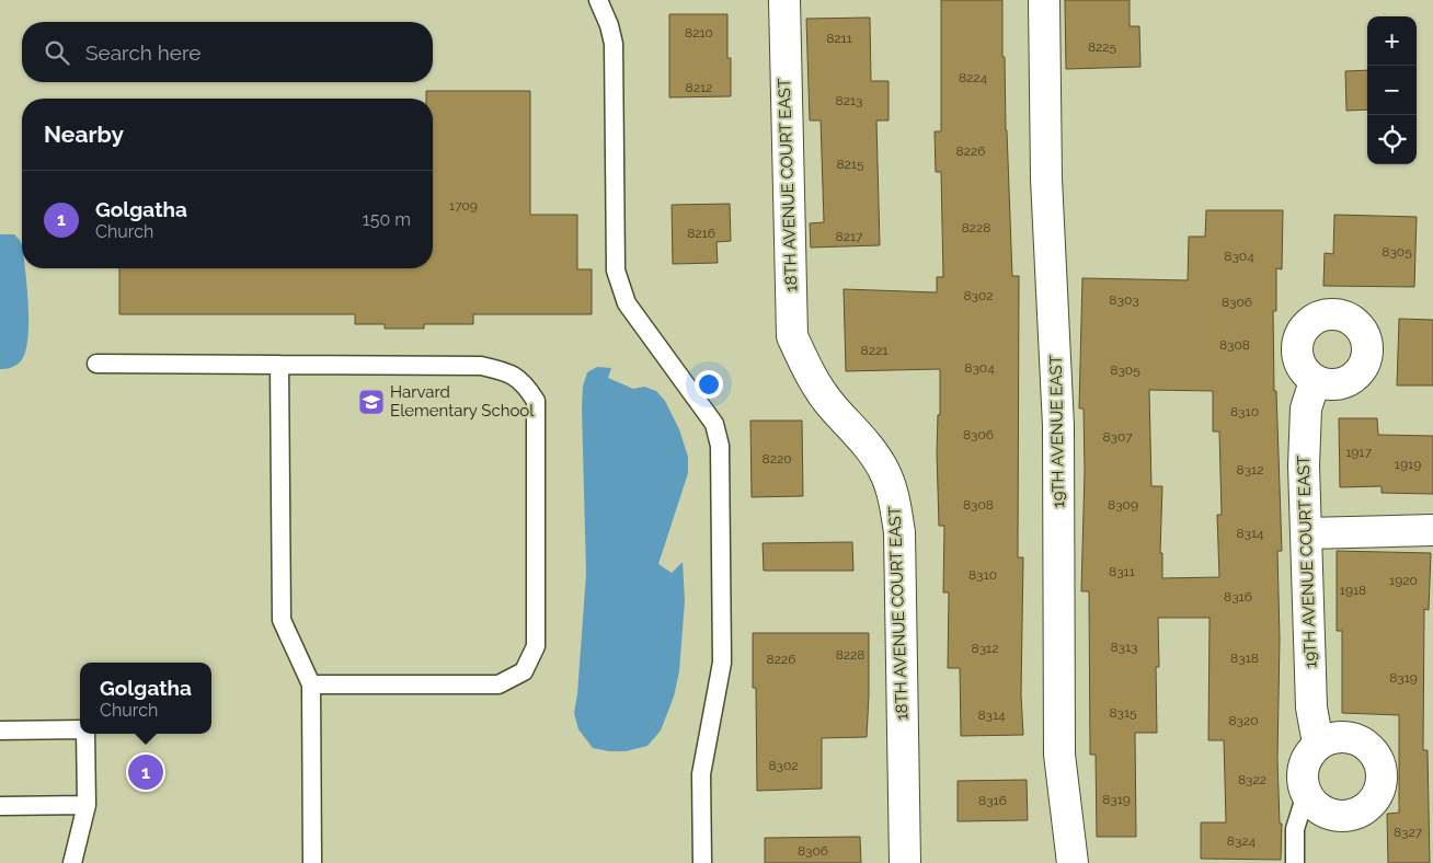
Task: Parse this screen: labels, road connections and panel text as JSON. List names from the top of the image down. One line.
{"streets":{"street":["18TH AVENUE COURT EAST","19TH AVENUE EAST","19TH AVENUE COURT EAST"]},"places":{"school or university":["Harvard Elementary School"]},"house_numbers":["8210","8211","8225","8224","8212","8213","8226","8215","1709","8228","8216","8217","8305","8304","8302","8303","8306","8308","8221","8304","8305","8310","8306","8307","1917","8220","1919","8312","8308","8309","8314","8311","8310","1920","1918","8316","8313","8312","8228","8318","8226","8319","8315","8314","8320","8302","8322","8319","8316","8327","8324","8306"],"page":{"map_buttons":["+","−"],"search":"Search here","heading":"Nearby","list":[{"mark":"1","name":"Golgatha","note":"Church","value":"150 m"}],"popup":["Golgatha","Church"],"pins":"1"}}
